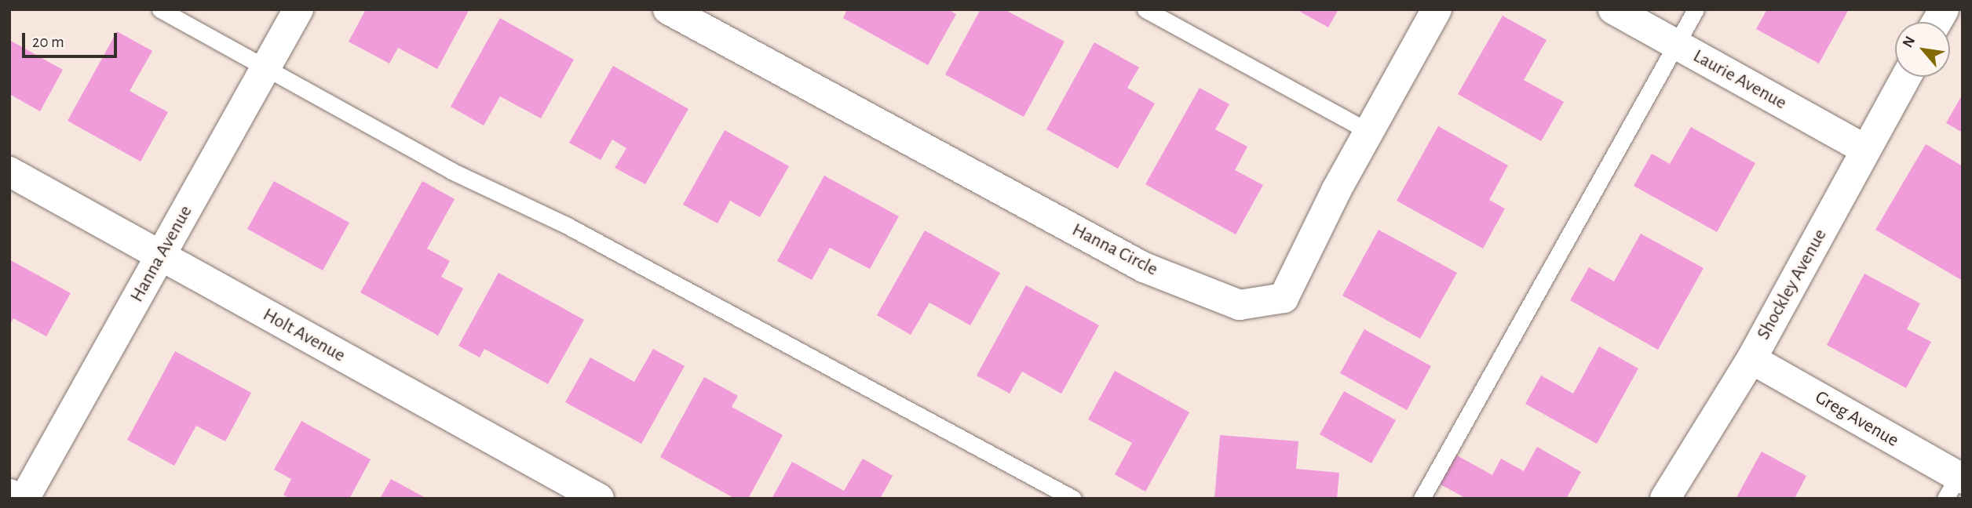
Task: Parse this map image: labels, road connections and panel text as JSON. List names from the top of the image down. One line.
{"streets":{"street":["Laurie Avenue","Hanna Circle","Hanna Avenue","Shockley Avenue","Holt Avenue","Greg Avenue"]},"crossings":[["Laurie Avenue","Shockley Avenue"],["Hanna Avenue","Holt Avenue"],["Shockley Avenue","Greg Avenue"]],"scale_bar":"20 m","north":"top left"}
